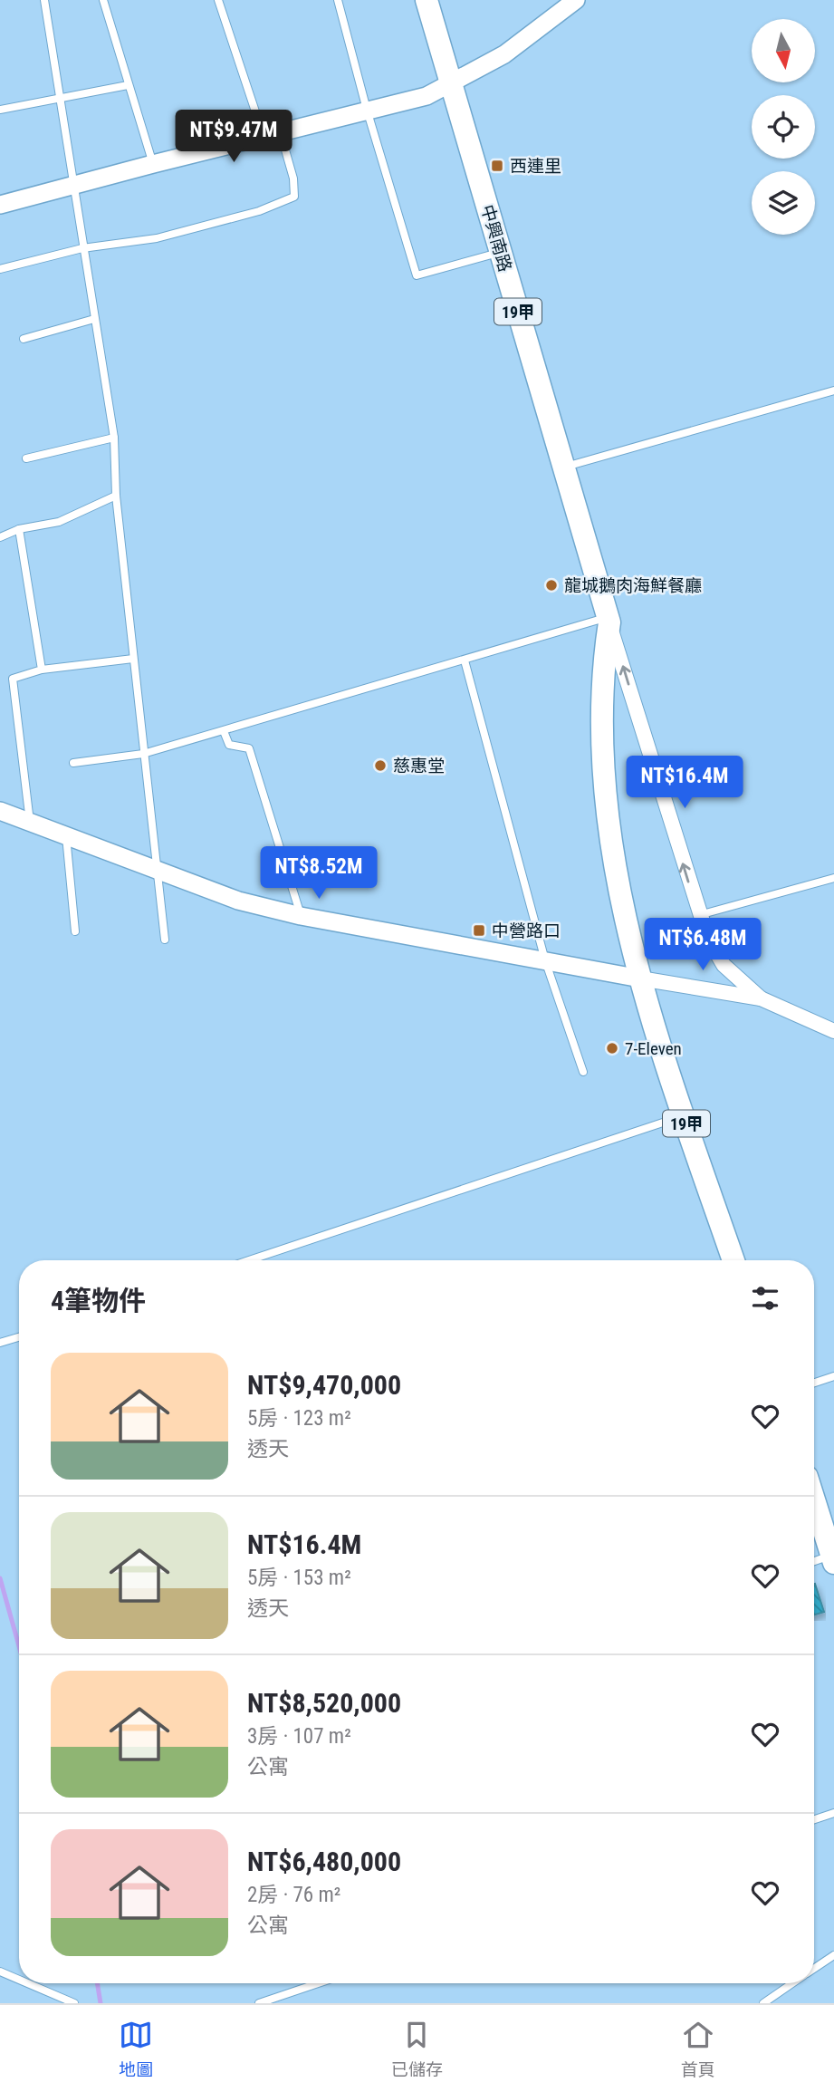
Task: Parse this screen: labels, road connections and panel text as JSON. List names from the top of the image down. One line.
{"streets":{"main road":["中興南路","19甲"]},"crossings":[["中興南路","19甲"]],"places":{"transit":["西連里","中營路口"],"other":["龍城鵝肉海鮮餐廳","慈惠堂","7-Eleven"]},"north":"bottom","page":{"price":["NT$9.47M","NT$16.4M","NT$8.52M","NT$6.48M"],"heading":"4筆物件","list":[{"name":"NT$9,470,000","note":"5房 · 123 m² · 透天"},{"name":"NT$16.4M","note":"5房 · 153 m² · 透天"},{"name":"NT$8,520,000","note":"3房 · 107 m² · 公寓"},{"name":"NT$6,480,000","note":"2房 · 76 m² · 公寓"}],"tabs":["地圖","已儲存","首頁"]}}
